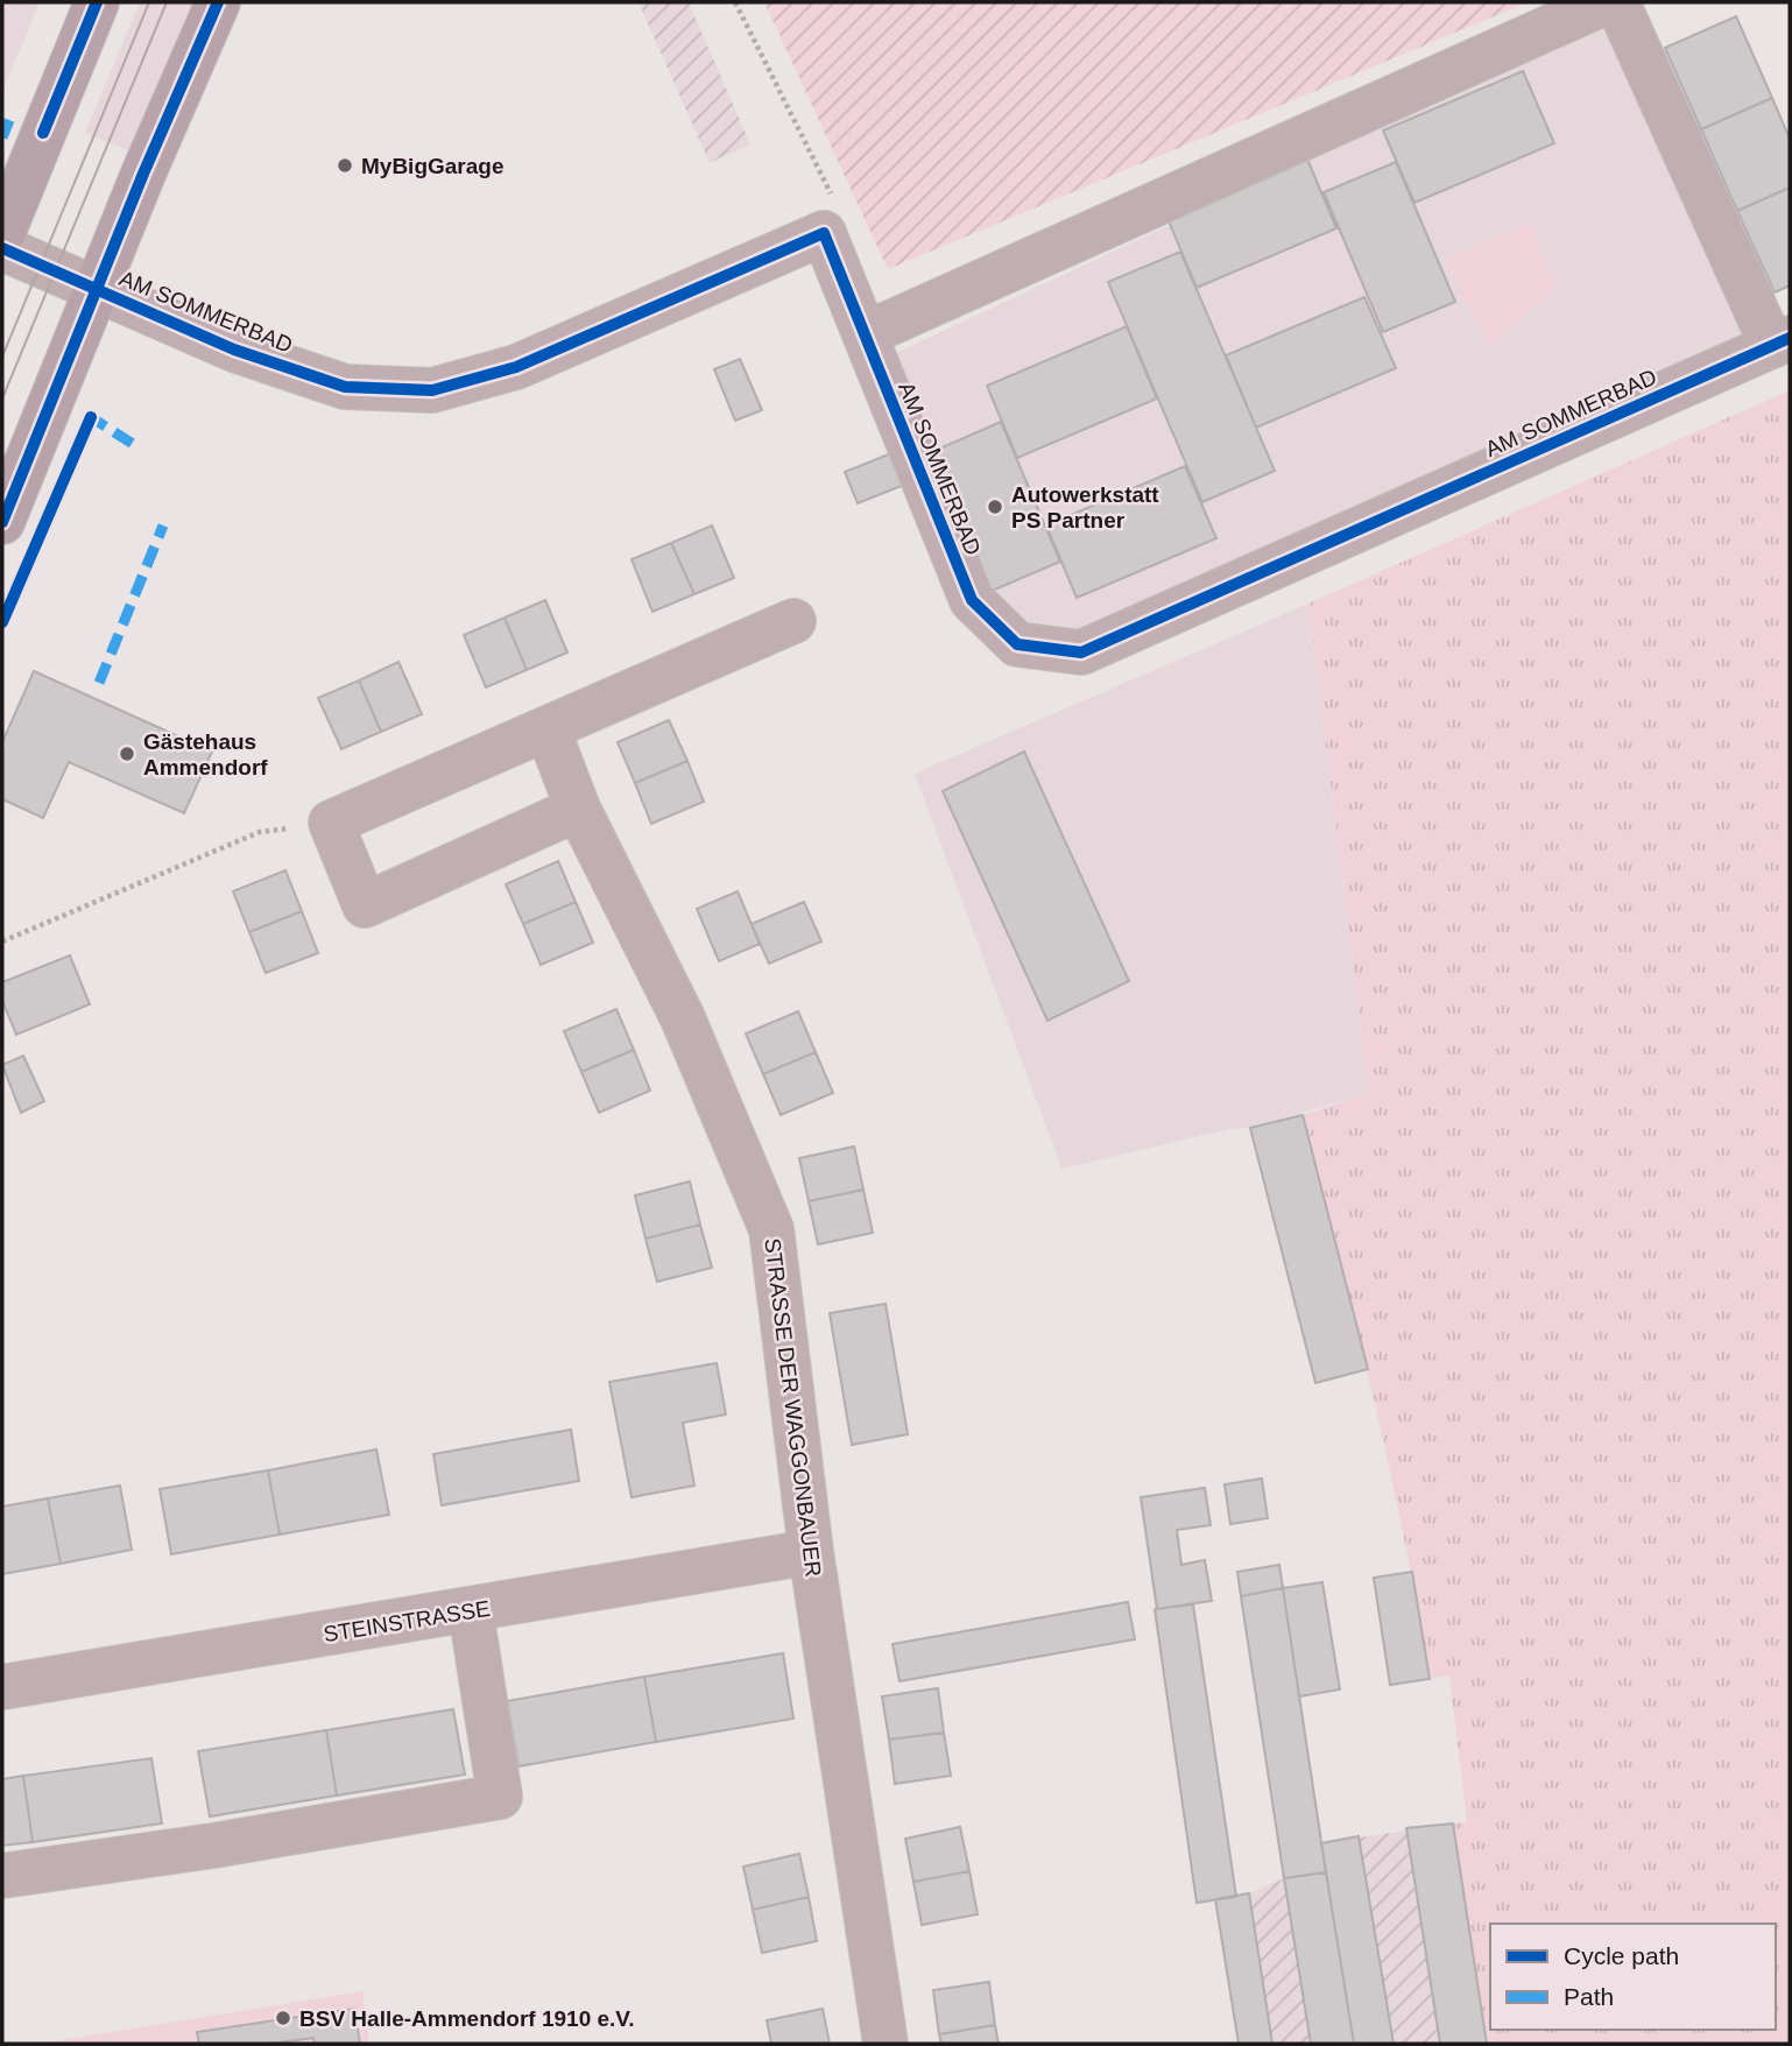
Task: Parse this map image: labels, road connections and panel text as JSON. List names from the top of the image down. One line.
{"streets":{"street":["AM SOMMERBAD","STRASSE DER WAGGONBAUER","STEINSTRASSE"]},"crossings":[["STRASSE DER WAGGONBAUER","STEINSTRASSE"]],"places":["MyBigGarage","Autowerkstatt PS Partner","Gästehaus Ammendorf","BSV Halle-Ammendorf 1910 e.V."],"legend":["Cycle path","Path"]}
